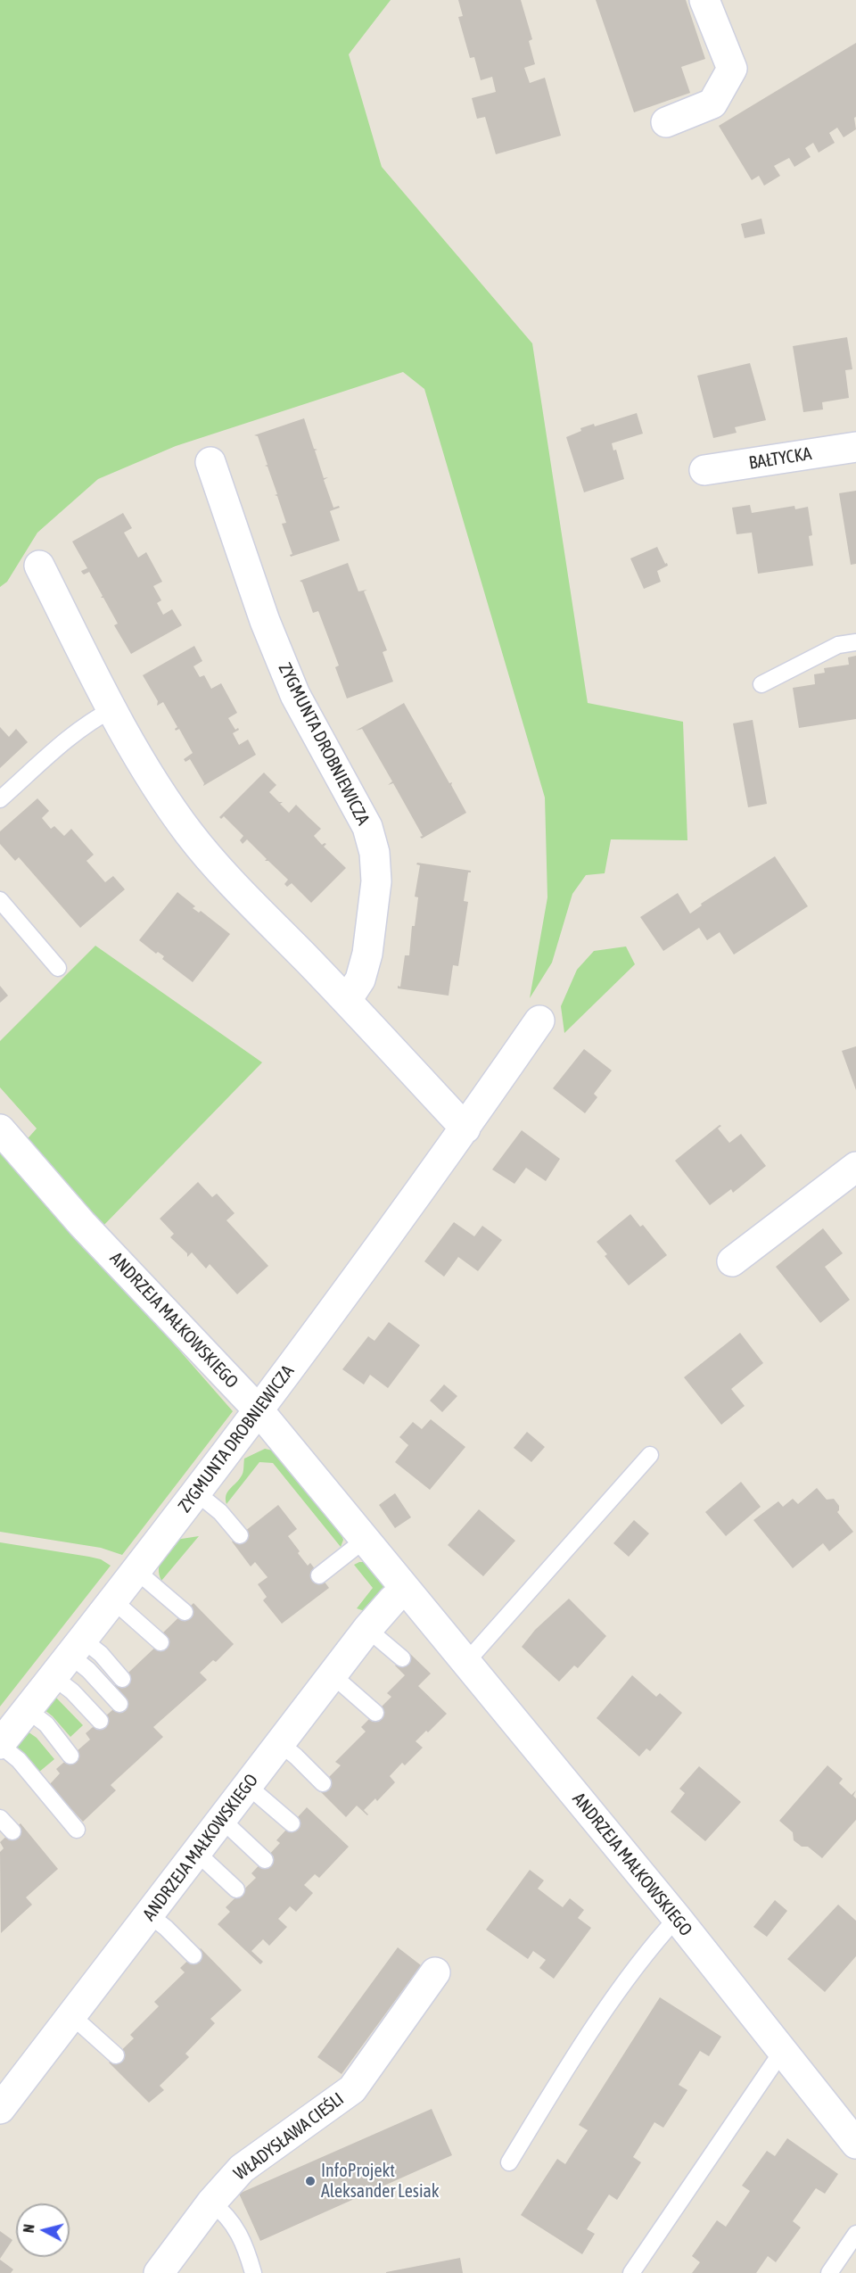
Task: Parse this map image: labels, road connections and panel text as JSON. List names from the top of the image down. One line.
{"streets":{"street":["BAŁTYCKA","ZYGMUNTA DROBNIEWICZA","ANDRZEJA MAŁKOWSKIEGO","WŁADYSŁAWA CIEŚLI"]},"crossings":[["ZYGMUNTA DROBNIEWICZA","ANDRZEJA MAŁKOWSKIEGO"]],"places":["InfoProjekt Aleksander Lesiak"],"north":"left"}
